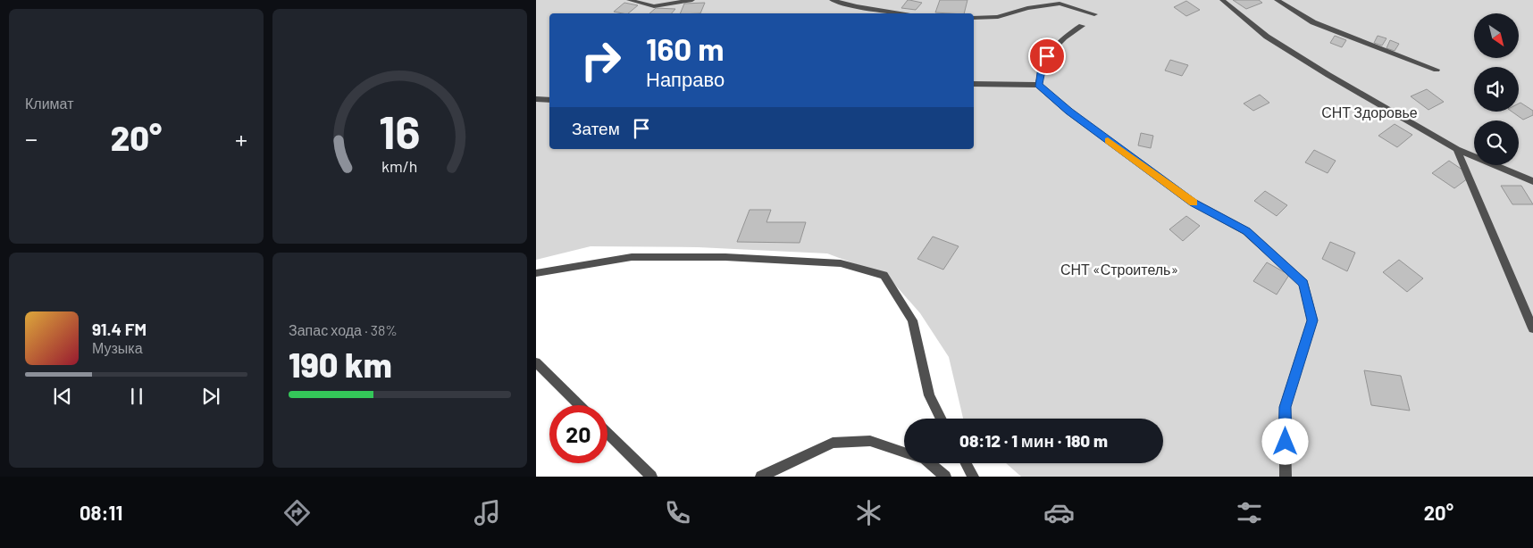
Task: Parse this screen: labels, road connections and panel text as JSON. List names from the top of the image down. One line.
{"parks":["СНТ Здоровье","СНТ «Строитель»"],"north":"bottom right","page":{"tile":["Климат",["Запас хода · 38%","190 km"]],"turn":["160 m","Направо"],"then":"Затем","heat":["−","20°","+"],"song":["91.4 FM","Музыка"],"limit":"20","trip":"08:12 · 1 мин · 180 m","tabs":["08:11","20°"],"gauge":["16","km/h"]}}
